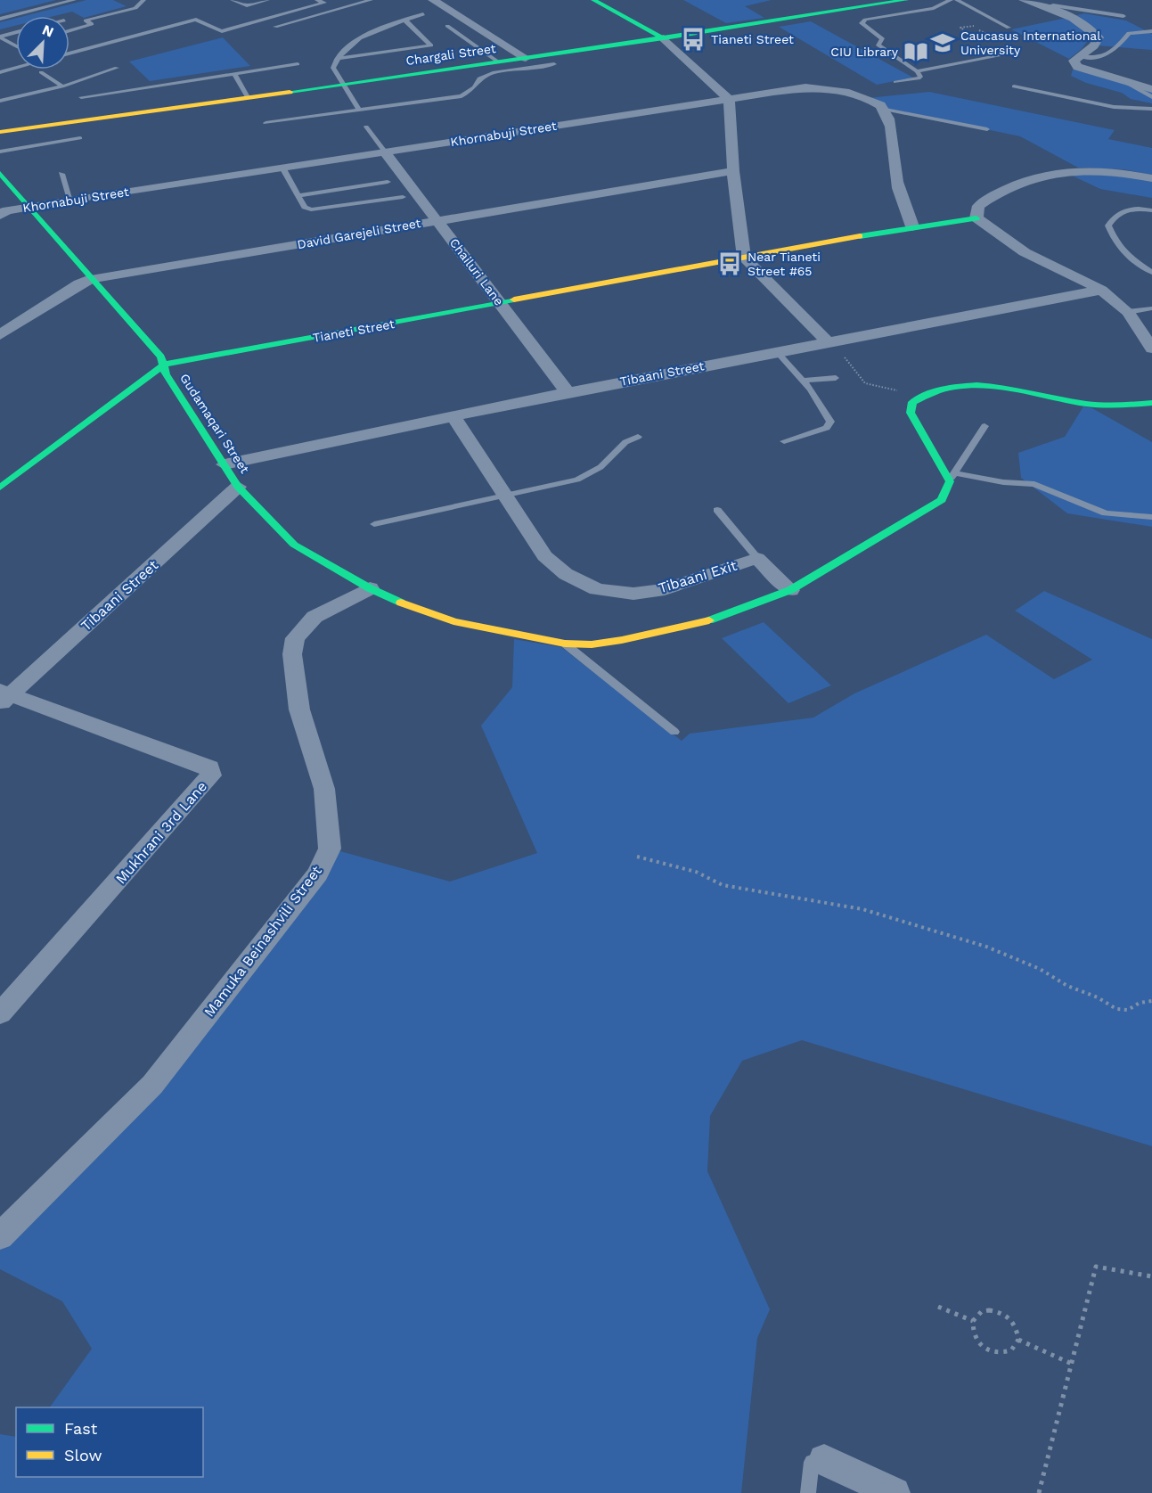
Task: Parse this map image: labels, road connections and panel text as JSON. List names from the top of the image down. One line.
{"streets":{"street":["Chargali Street","Khornabuji Street","David Garejeli Street","Chailuri Lane","Tianeti Street","Tibaani Street","Gudamaqari Street","Tibaani Exit","Mukhrani 3rd Lane","Mamuka Beinashvili Street"]},"crossings":[["Khornabuji Street","Chailuri Lane"],["Khornabuji Street","Gudamaqari Street"],["David Garejeli Street","Chailuri Lane"],["David Garejeli Street","Gudamaqari Street"],["Chailuri Lane","Tianeti Street"],["Chailuri Lane","Tibaani Street"],["Tianeti Street","Gudamaqari Street"],["Tibaani Street","Gudamaqari Street"],["Tibaani Street","Tibaani Exit"],["Tibaani Street","Mukhrani 3rd Lane"],["Gudamaqari Street","Mamuka Beinashvili Street"]],"places":{"bus stop":["Tianeti Street","Near Tianeti Street #65"],"school or university":["Caucasus International University"],"library":["CIU Library"]},"legend":["Fast","Slow"],"north":"top right"}
